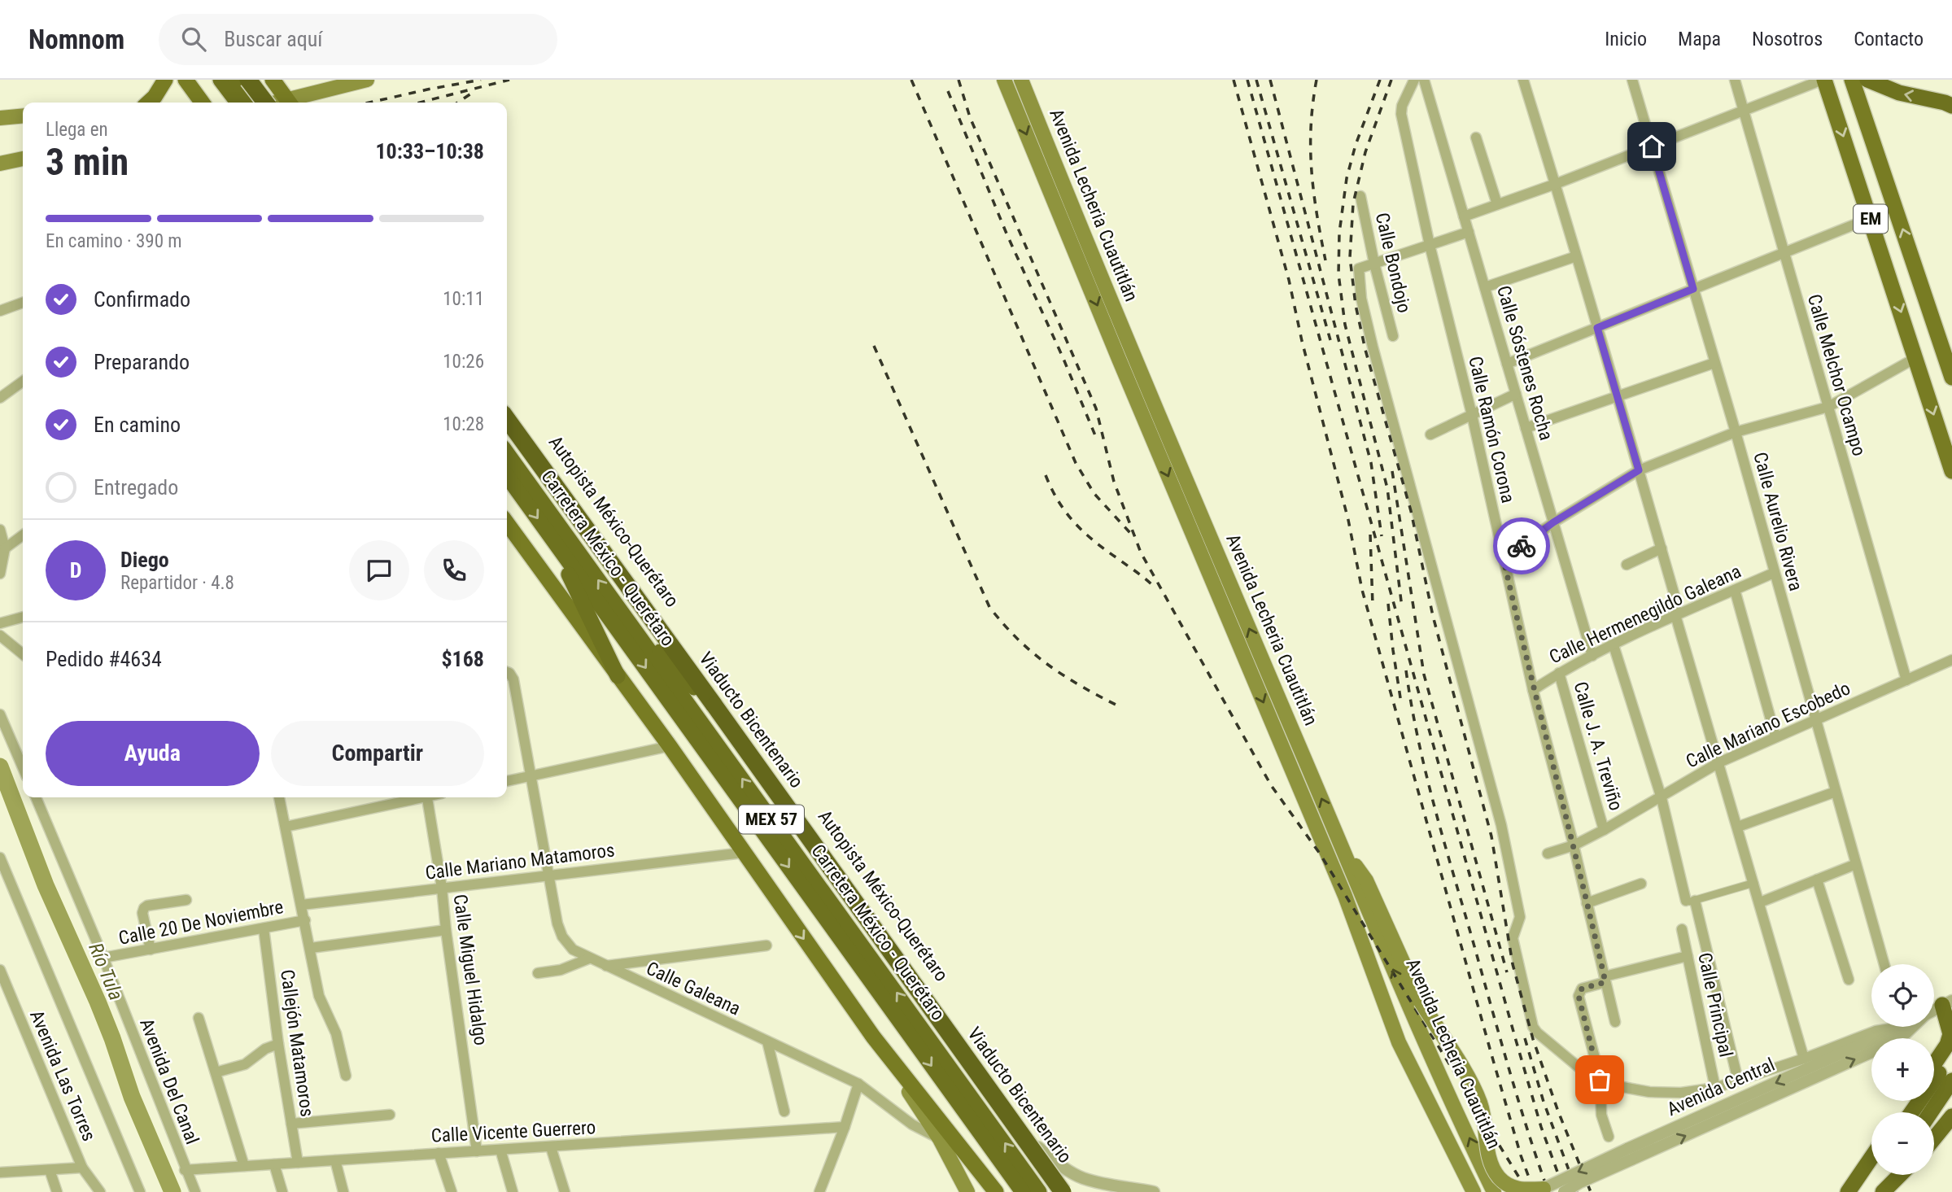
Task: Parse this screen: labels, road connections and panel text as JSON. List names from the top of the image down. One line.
{"streets":{"highway":["Carretera México - Querétaro","Viaducto Bicentenario","MEX 57"],"main road":["Avenida Lecheria Cuautitlán","EM","Autopista México-Querétaro"],"street":["Calle Bondojo","Calle Sóstenes Rocha","Calle Melchor Ocampo","Calle Ramón Corona","Calle Aurelio Rivera","Calle Hermenegildo Galeana","Calle Mariano Escobedo","Calle J. A. Treviño","Calle Mariano Matamoros","Calle 20 De Noviembre","Calle Miguel Hidalgo","Calle Galeana","Calle Principal","Callejón Matamoros","Avenida Las Torres","Avenida Del Canal","Avenida Central","Calle Vicente Guerrero"]},"crossings":[["Calle Sóstenes Rocha","Calle Hermenegildo Galeana"],["Calle Melchor Ocampo","Calle Mariano Escobedo"],["Calle Ramón Corona","Calle Hermenegildo Galeana"],["Calle Ramón Corona","Calle Mariano Escobedo"],["Autopista México-Querétaro","Viaducto Bicentenario"],["Calle Aurelio Rivera","Calle Hermenegildo Galeana"],["Calle Aurelio Rivera","Calle Mariano Escobedo"],["Calle Hermenegildo Galeana","Calle J. A. Treviño"],["Calle Mariano Escobedo","Calle J. A. Treviño"],["Calle Mariano Matamoros","Calle Miguel Hidalgo"],["Calle Mariano Matamoros","Calle Galeana"],["Calle 20 De Noviembre","Callejón Matamoros"],["Calle 20 De Noviembre","Avenida Del Canal"],["Calle Miguel Hidalgo","Calle Vicente Guerrero"],["Callejón Matamoros","Calle Vicente Guerrero"],["Avenida Del Canal","Calle Vicente Guerrero"]],"water":["Río Tula"],"page":{"header":"Nomnom","search":"Buscar aquí","nav":["Inicio","Mapa","Nosotros","Contacto"],"heading":["3 min","Llega en","10:33–10:38"],"panel":["Diego","Repartidor · 4.8","Pedido #4634","$168"],"bar":"En camino · 390 m","list":[["Confirmado","10:11"],["Preparando","10:26"],["En camino","10:28"],"Entregado"],"round":"D","buttons":["Ayuda","Compartir"],"map_buttons":["+","−"]}}
